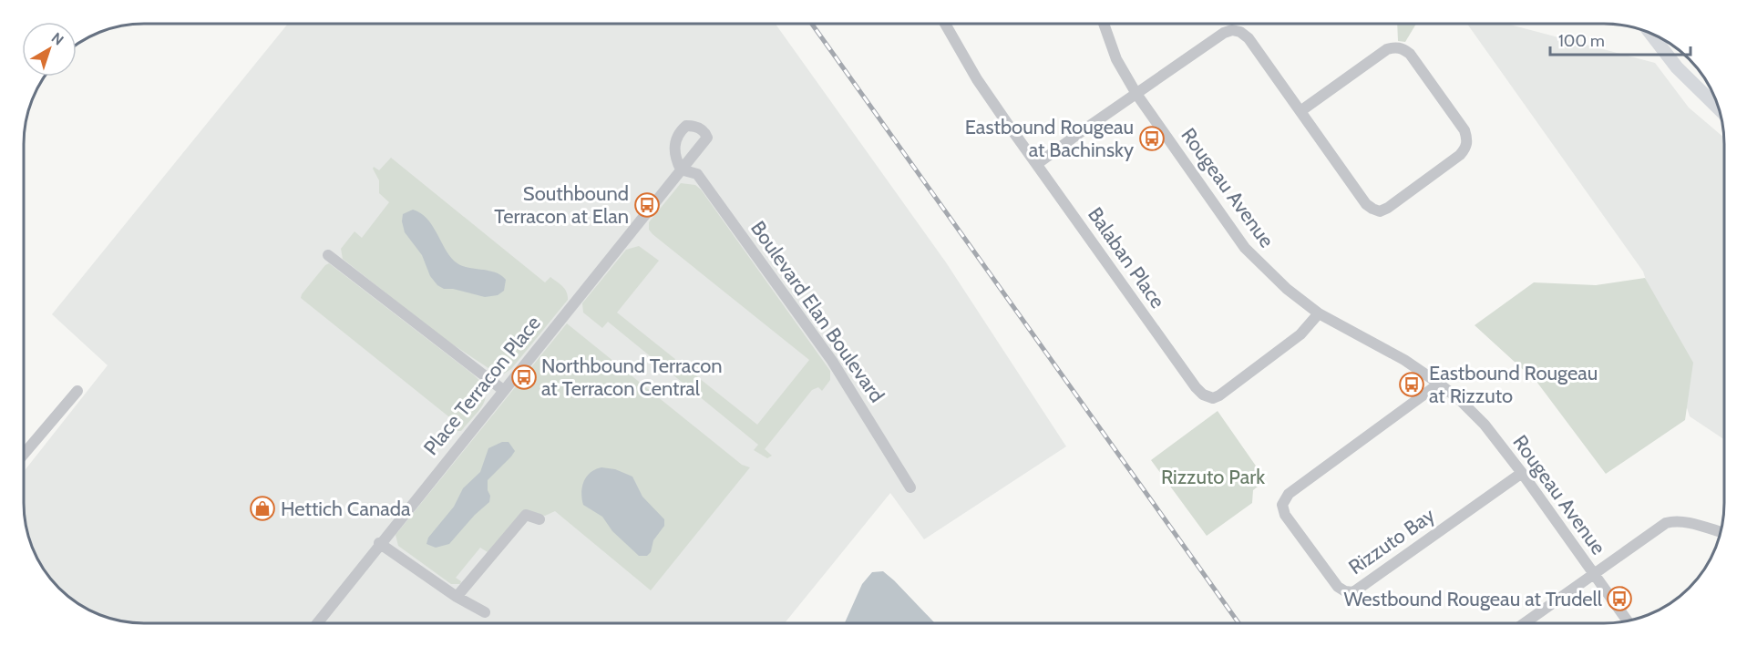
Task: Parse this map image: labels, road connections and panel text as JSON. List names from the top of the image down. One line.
{"streets":{"street":["Rougeau Avenue","Balaban Place","Boulevard Elan Boulevard","Place Terracon Place","Rizzuto Bay"]},"crossings":[["Rougeau Avenue","Balaban Place"],["Rougeau Avenue","Rizzuto Bay"],["Boulevard Elan Boulevard","Place Terracon Place"]],"parks":["Rizzuto Park"],"places":{"bus stop":["Eastbound Rougeau at Bachinsky","Southbound Terracon at Elan","Northbound Terracon at Terracon Central","Eastbound Rougeau at Rizzuto","Westbound Rougeau at Trudell"],"shop":["Hettich Canada"]},"scale_bar":"100 m","north":"top right"}
